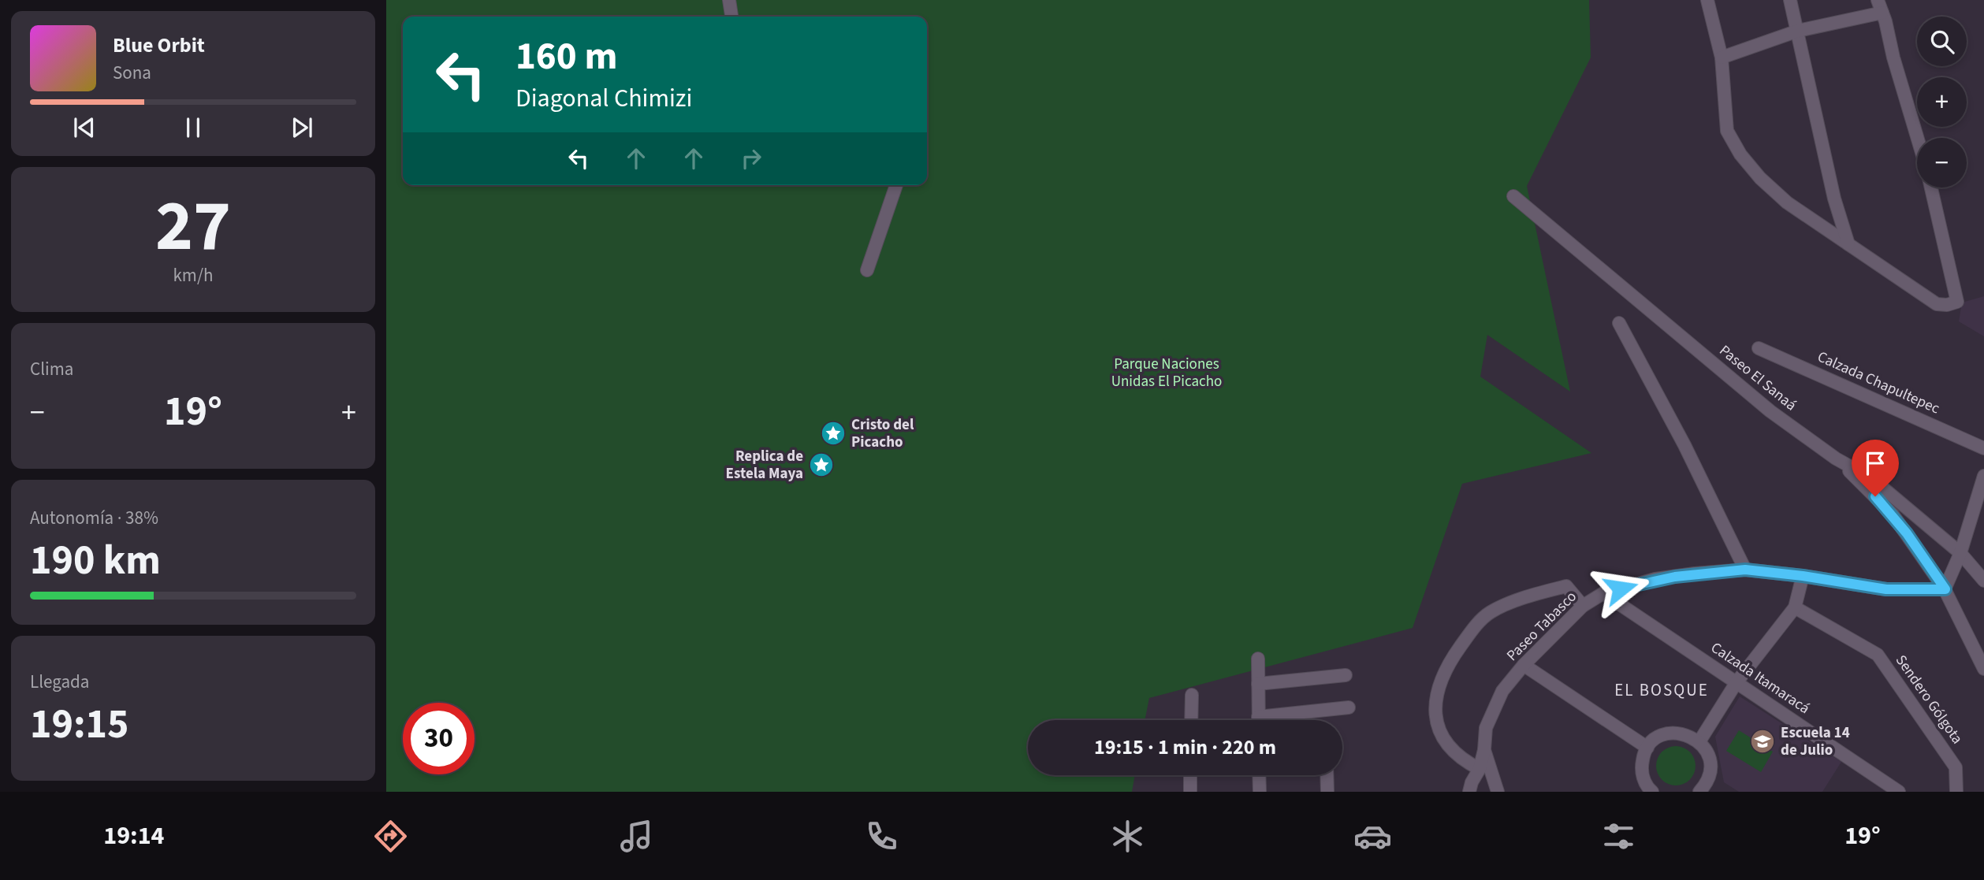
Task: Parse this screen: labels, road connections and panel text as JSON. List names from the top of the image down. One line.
{"streets":{"street":["Paseo El Sanaá","Calzada Chapultepec","Paseo Tabasco","Calzada Itamaracá","Sendero Gólgota"]},"crossings":[["Paseo Tabasco","Calzada Itamaracá"]],"districts":["EL BOSQUE"],"parks":["Parque Naciones Unidas El Picacho"],"places":{"place":["Cristo del Picacho","Replica de Estela Maya"],"school or university":["Escuela 14 de Julio"]},"page":{"map_buttons":["+","−"],"turn":["160 m","Diagonal Chimizi"],"song":["Blue Orbit","Sona"],"tile":[["27","km/h"],"Clima",["Autonomía · 38%","190 km"],["Llegada","19:15"]],"heat":["−","19°","+"],"limit":"30","trip":"19:15 · 1 min · 220 m","tabs":["19:14","19°"]}}
